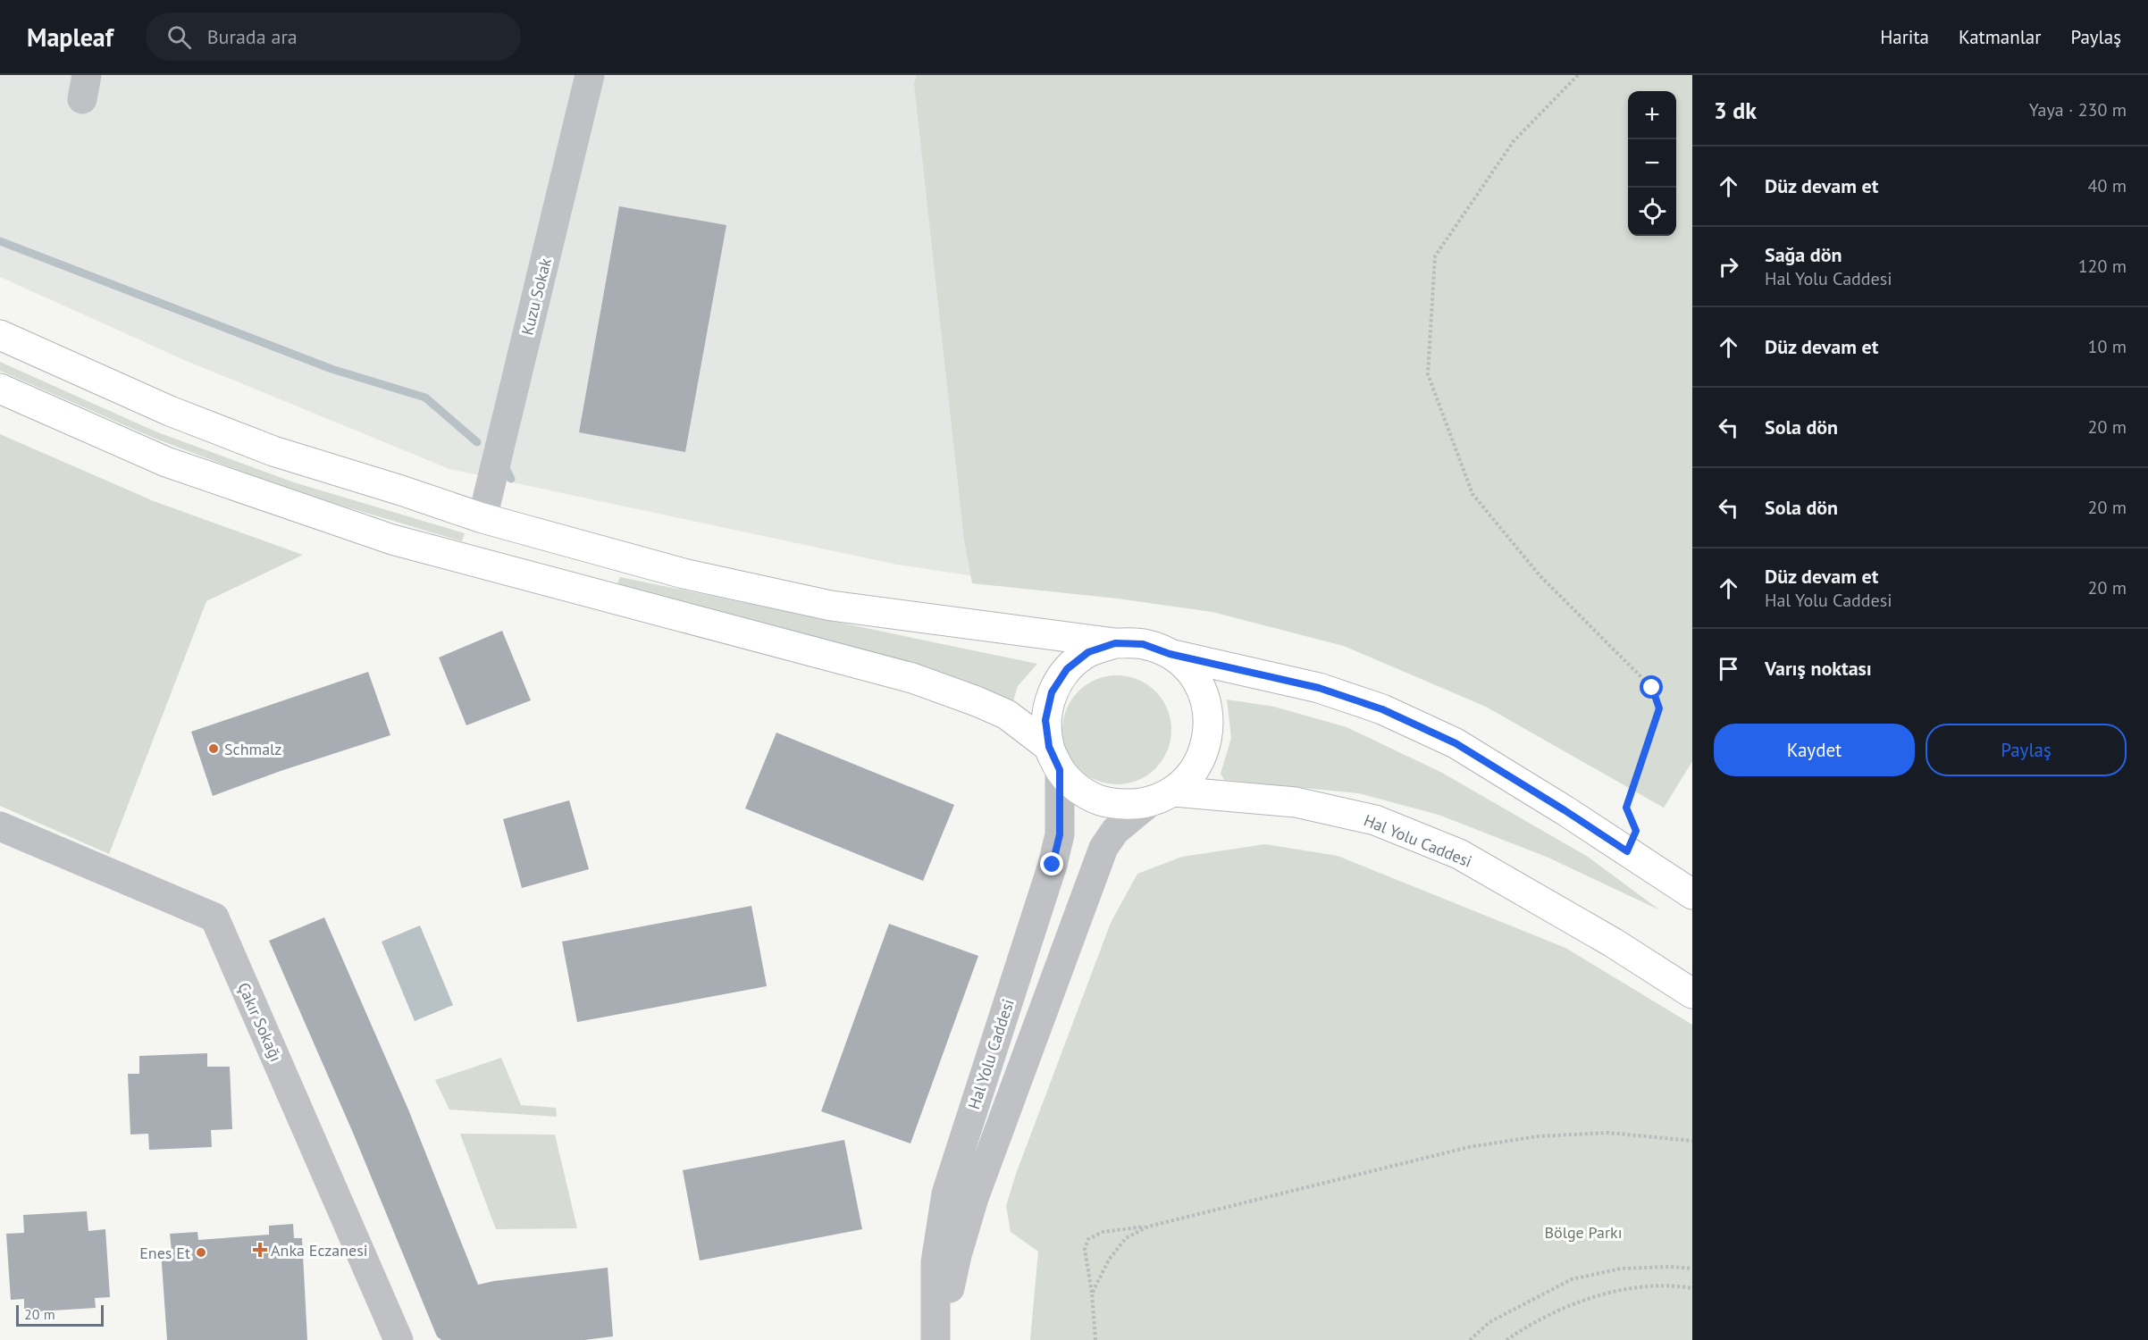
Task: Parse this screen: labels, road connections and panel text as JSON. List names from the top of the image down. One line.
{"streets":{"main road":["Hal Yolu Caddesi"],"street":["Kuzu Sokak","Çakır Sokağı"]},"parks":["Bölge Parkı"],"places":{"other":["Schmalz","Enes Et"],"health":["Anka Eczanesi"]},"scale_bar":"20 m","page":{"header":"Mapleaf","search":"Burada ara","nav":["Harita","Katmanlar","Paylaş"],"heading":["3 dk","Yaya · 230 m"],"map_buttons":["+","−"],"list":[["Düz devam et","40 m"],["Sağa dön","Hal Yolu Caddesi","120 m"],["Düz devam et","10 m"],["Sola dön","20 m"],["Sola dön","20 m"],["Düz devam et","Hal Yolu Caddesi","20 m"],"Varış noktası"],"buttons":["Kaydet","Paylaş"],"scale":"20 m"}}
